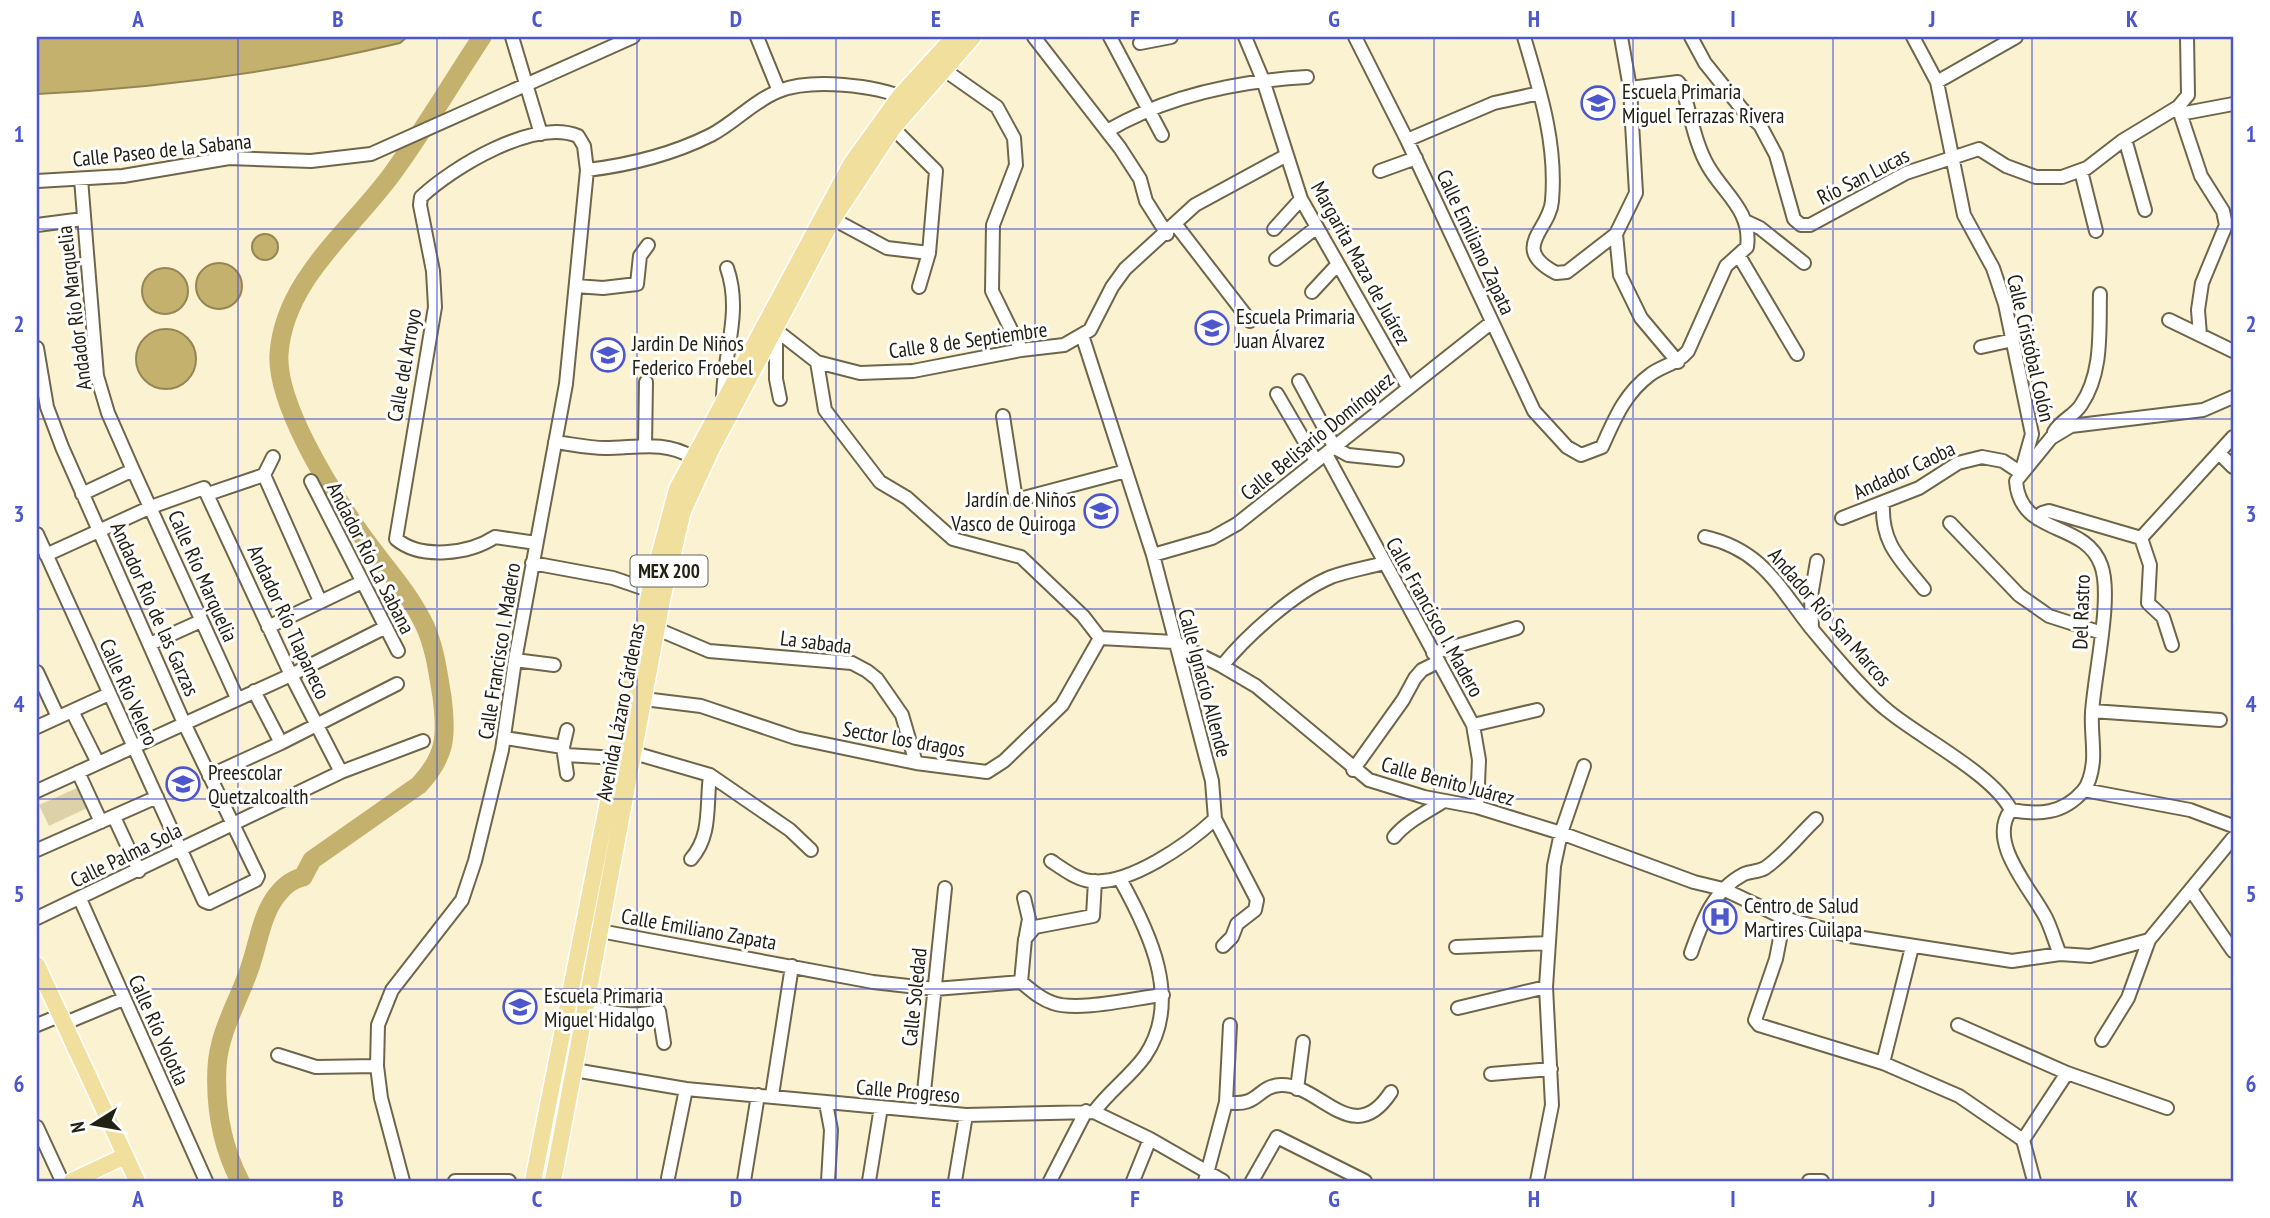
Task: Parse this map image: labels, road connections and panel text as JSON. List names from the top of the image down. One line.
{"streets":{"main road":["MEX 200","Avenida Lázaro Cárdenas"],"street":["Calle Paseo de la Sabana","Río San Lucas","Calle Emiliano Zapata","Margarita Maza de Juárez","Andador Río Marquelia","Calle 8 de Septiembre","Calle Cristóbal Colón","Calle del Arroyo","Calle Belisario Domínguez","Andador Caoba","Andador Río La Sabana","Calle Río Marquelia","Andador Río de las Garzas","Del Rastro","Calle Francisco I. Madero","Andador Río San Marcos","Andador Río Tlapaneco","La sabada","Calle Ignacio Allende","Calle Río Velero","Sector los dragos","Calle Benito Juárez","Calle Palma Sola","Calle Soledad","Calle Río Yolotla","Calle Progreso"]},"crossings":[["Calle Paseo de la Sabana","Andador Río Marquelia"],["Río San Lucas","Calle Cristóbal Colón"],["Calle Emiliano Zapata","Calle Belisario Domínguez"],["Calle Emiliano Zapata","Avenida Lázaro Cárdenas"],["Calle Emiliano Zapata","Calle Soledad"],["Calle Emiliano Zapata","Calle Progreso"],["Margarita Maza de Juárez","Calle Belisario Domínguez"],["Andador Río Marquelia","Calle Río Marquelia"],["Calle 8 de Septiembre","Calle Ignacio Allende"],["Calle Cristóbal Colón","Andador Caoba"],["Calle Cristóbal Colón","Del Rastro"],["Calle del Arroyo","Calle Francisco I. Madero"],["Calle Belisario Domínguez","Calle Francisco I. Madero"],["Calle Belisario Domínguez","Calle Ignacio Allende"],["Andador Caoba","Del Rastro"],["Andador Río de las Garzas","Calle Río Velero"],["Andador Río de las Garzas","Calle Palma Sola"],["Calle Francisco I. Madero","Calle Benito Juárez"],["Andador Río Tlapaneco","Calle Palma Sola"],["La sabada","Avenida Lázaro Cárdenas"],["La sabada","Sector los dragos"],["Calle Ignacio Allende","Calle Benito Juárez"],["Calle Río Velero","Calle Palma Sola"],["Avenida Lázaro Cárdenas","Sector los dragos"],["Avenida Lázaro Cárdenas","Calle Progreso"],["Sector los dragos","Calle Benito Juárez"],["Calle Palma Sola","Calle Río Yolotla"],["Calle Soledad","Calle Progreso"]],"places":{"school or university":["Escuela Primaria Miguel Terrazas Rivera","Escuela Primaria Juan Álvarez","Jardin De Niños Federico Froebel","Jardín de Niños Vasco de Quiroga","Preescolar Quetzalcoalth","Escuela Primaria Miguel Hidalgo"],"hospital":["Centro de Salud Martires Cuilapa"]},"north":"left","grid":{"columns":["A","B","C","D","E","F","G","H","I","J","K"],"rows":["1","2","3","4","5","6"]}}
